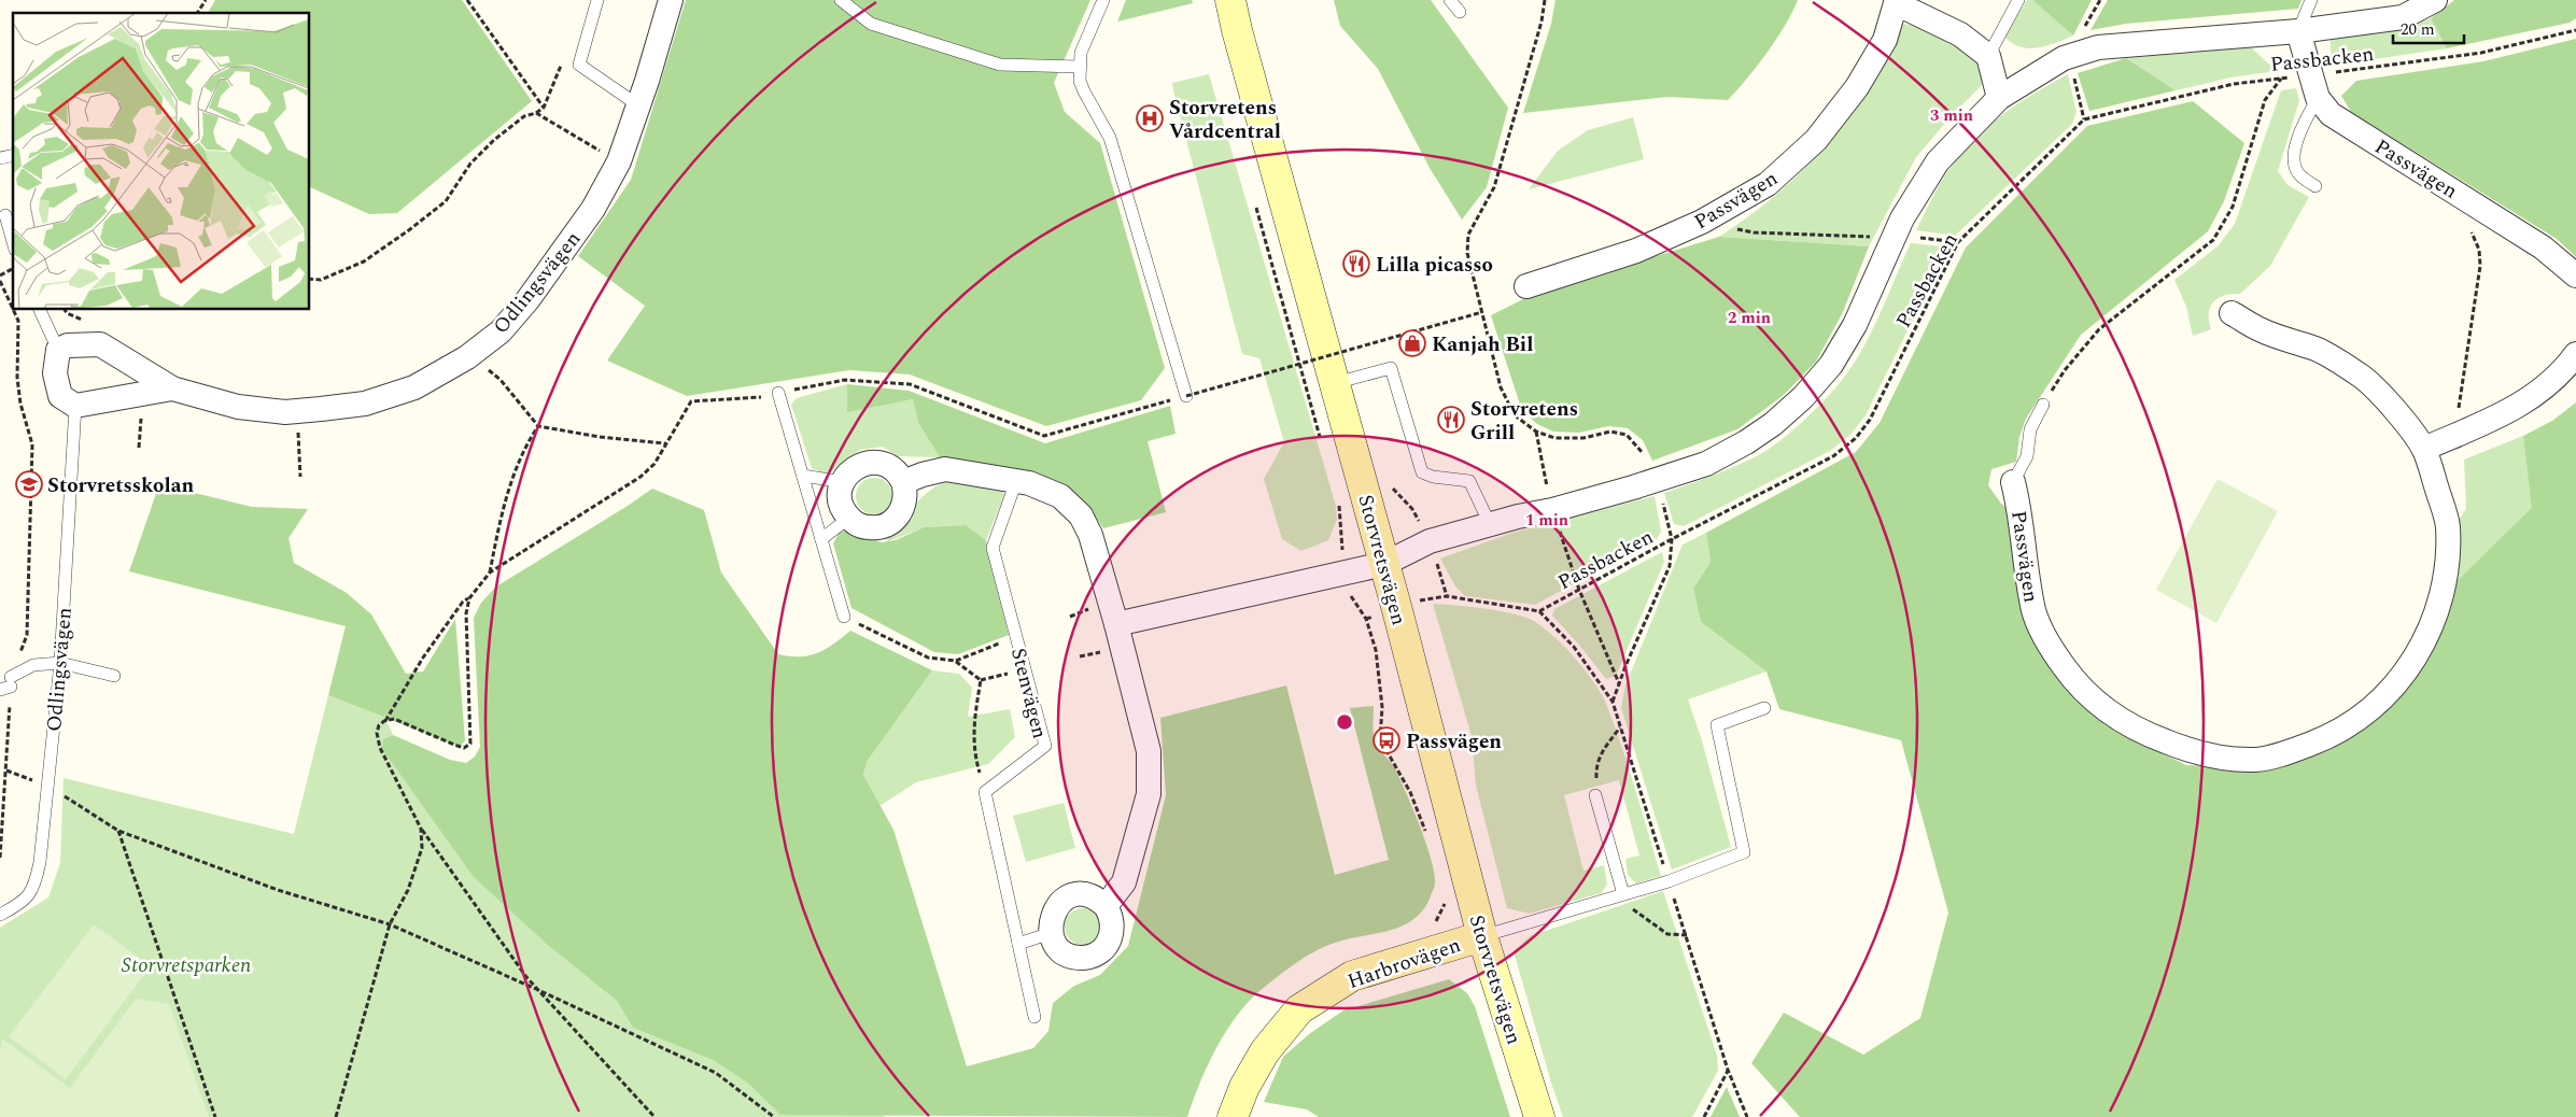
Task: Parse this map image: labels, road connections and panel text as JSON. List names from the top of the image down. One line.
{"streets":{"street":["Passvägen","Odlingsvägen","Storvretsvägen","Harbrovägen"],"lane":["Stenvägen"],"path":["Passbacken"]},"crossings":[["Passbacken","Passvägen"],["Storvretsvägen","Harbrovägen"]],"parks":["Storvretsparken"],"places":{"hospital":["Storvretens Vårdcentral"],"restaurant":["Lilla picasso","Storvretens Grill"],"shop":["Kanjah Bil"],"school or university":["Storvretsskolan"],"bus stop":["Passvägen"]},"scale_bar":"20 m","rings":["3 min","2 min","1 min"]}
